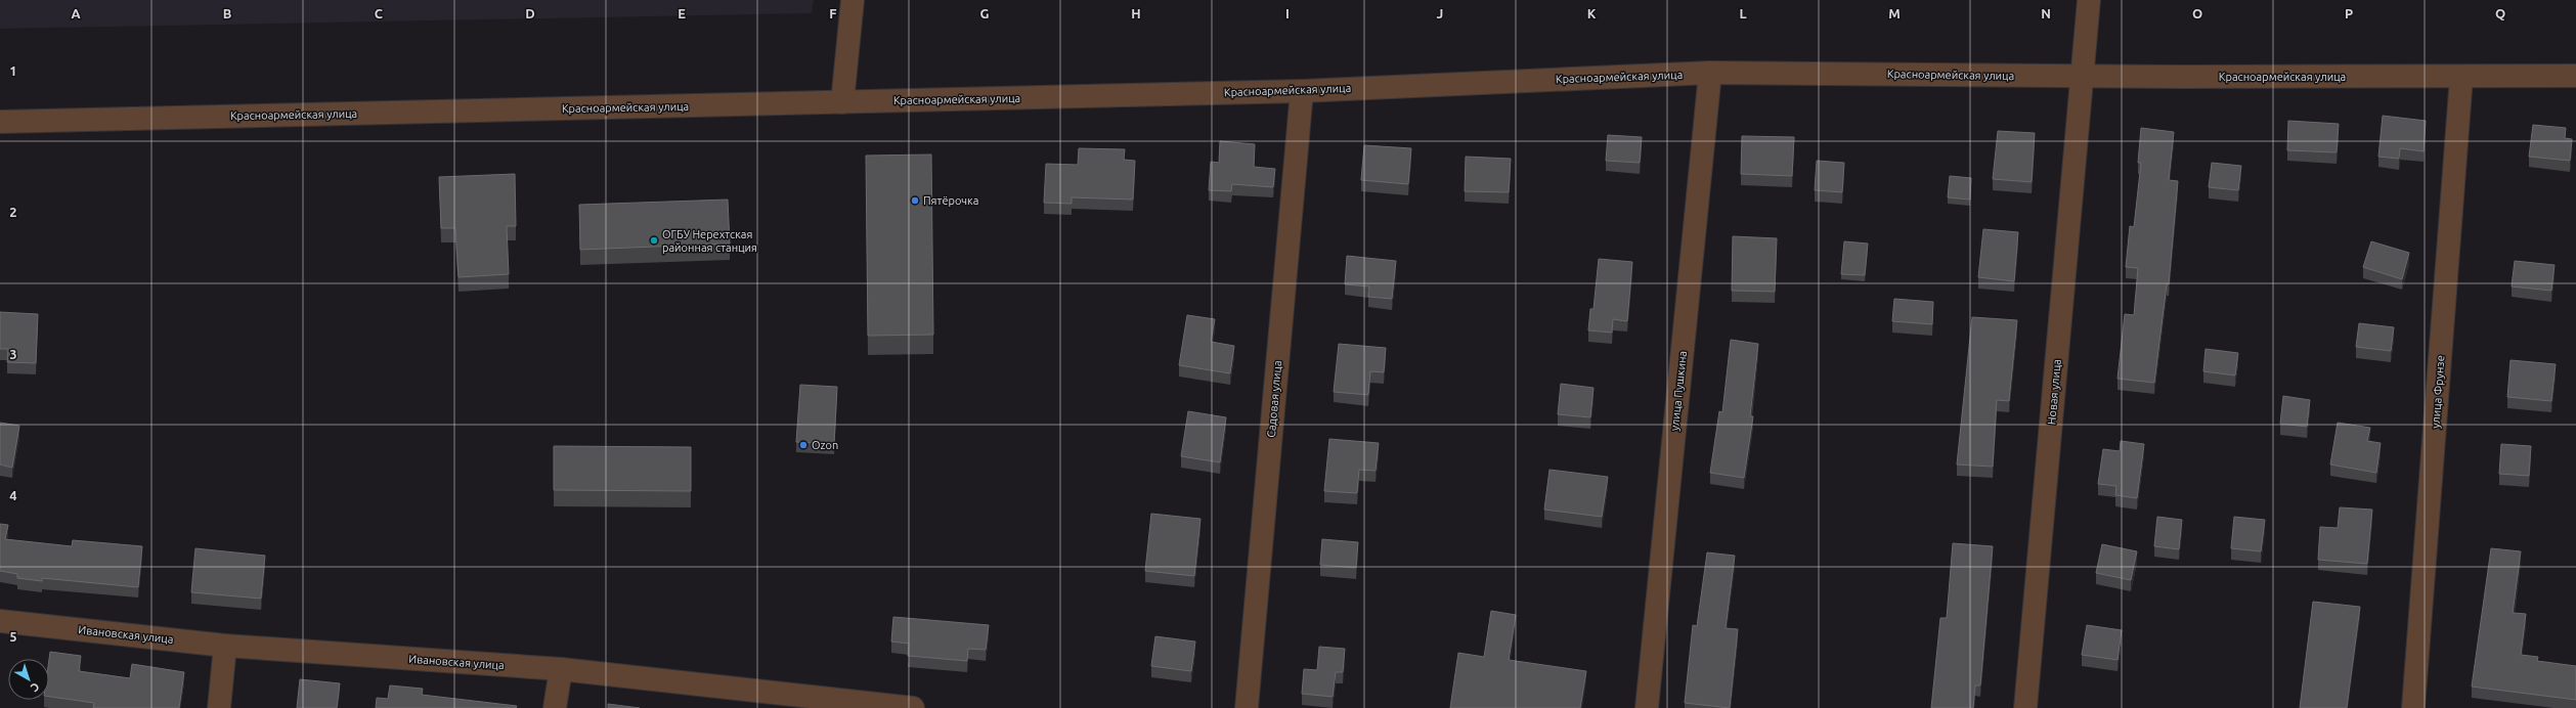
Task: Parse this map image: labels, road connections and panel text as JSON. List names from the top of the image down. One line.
{"streets":{"street":["Красноармейская улица","улица Пушкина","Новая улица","улица Фрунзе","Садовая улица","Ивановская улица"]},"crossings":[["Красноармейская улица","улица Пушкина"],["Красноармейская улица","Новая улица"],["Красноармейская улица","улица Фрунзе"],["Красноармейская улица","Садовая улица"]],"places":["Пятёрочка","ОГБУ Нерехтская районная станция","Ozon"],"north":"bottom right","grid":{"columns":["A","B","C","D","E","F","G","H","I","J","K","L","M","N","O","P","Q"],"rows":["1","2","3","4","5"]}}
